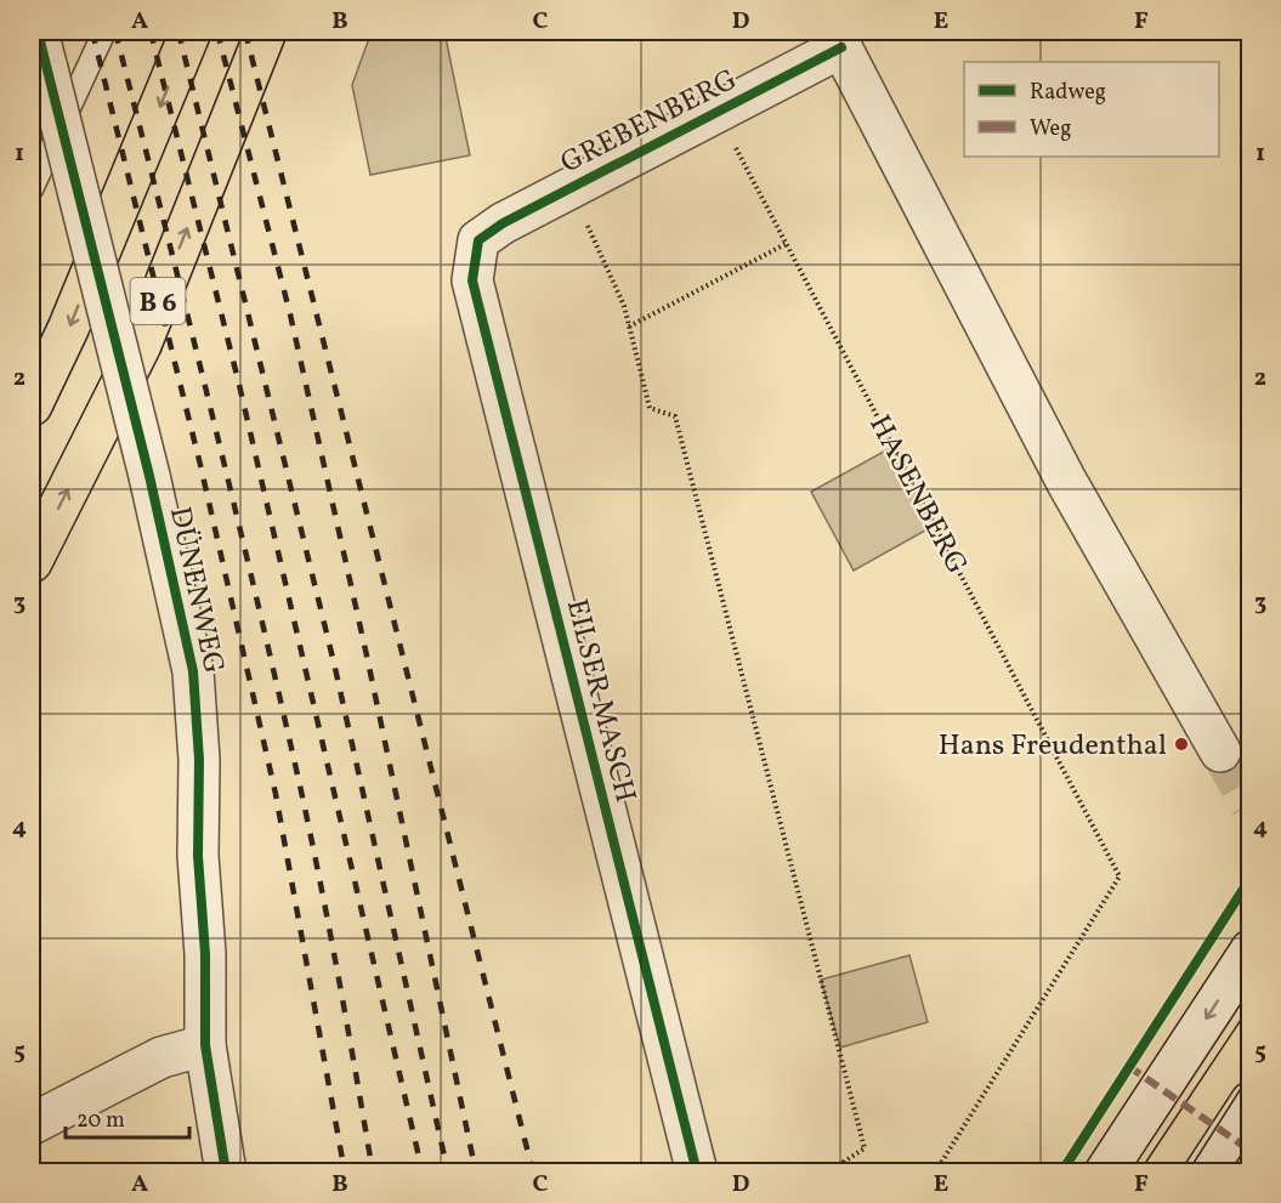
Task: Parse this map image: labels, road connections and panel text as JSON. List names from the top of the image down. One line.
{"streets":{"highway":["B 6"],"street":["GREBENBERG","DÜNENWEG","EILSER MASCH"],"path":["HASENBERG"]},"crossings":[["GREBENBERG","HASENBERG"],["GREBENBERG","EILSER MASCH"]],"places":["Hans Freudenthal"],"legend":["Radweg","Weg"],"scale_bar":"20 m","grid":{"columns":["A","B","C","D","E","F"],"rows":["1","2","3","4","5"]}}
